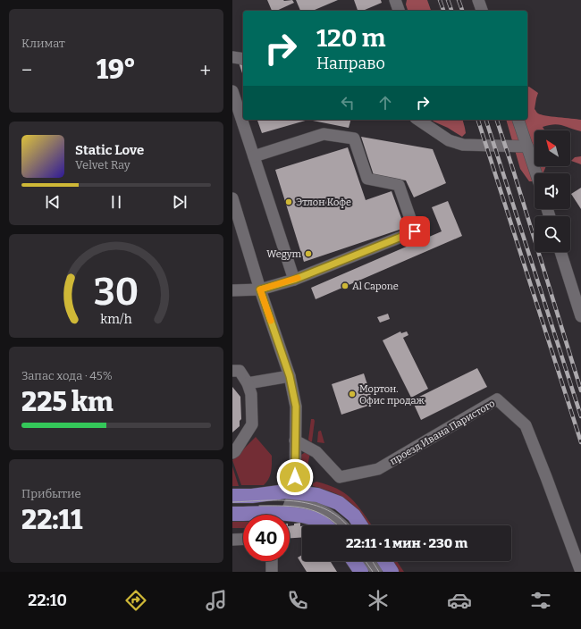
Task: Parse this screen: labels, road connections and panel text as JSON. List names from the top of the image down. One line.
{"streets":{"street":["проезд Ивана Паристого"]},"places":["Этлон Кофе","Wegym","Al Capone","Мортон. Офис продаж"],"north":"top left","page":{"tile":["Климат",["Запас хода · 45%","225 km"],["Прибытие","22:11"]],"turn":["120 m","Направо"],"heat":["−","19°","+"],"song":["Static Love","Velvet Ray"],"limit":"40","trip":"22:11 · 1 мин · 230 m","tabs":"22:10","gauge":["30","km/h"]}}
